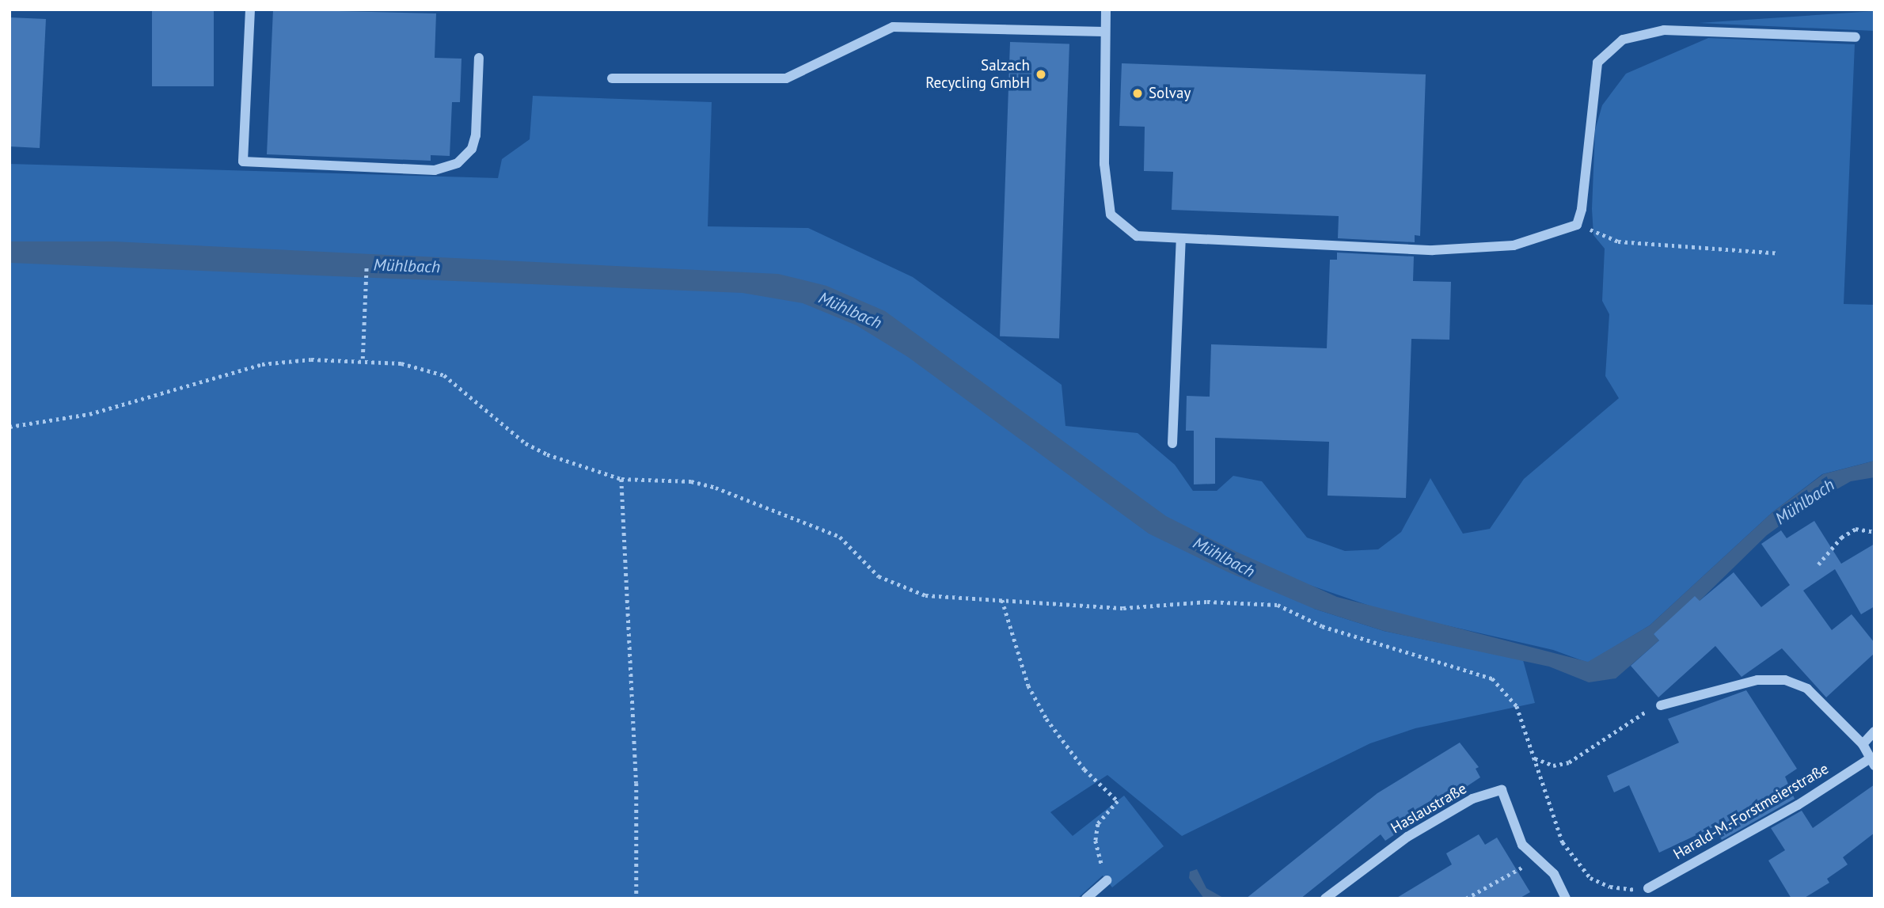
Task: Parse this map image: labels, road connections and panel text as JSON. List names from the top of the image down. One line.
{"streets":{"street":["Haslaustraße","Harald-M.-Forstmeierstraße"]},"water":["Mühlbach"],"places":["Salzach Recycling GmbH","Solvay"]}
